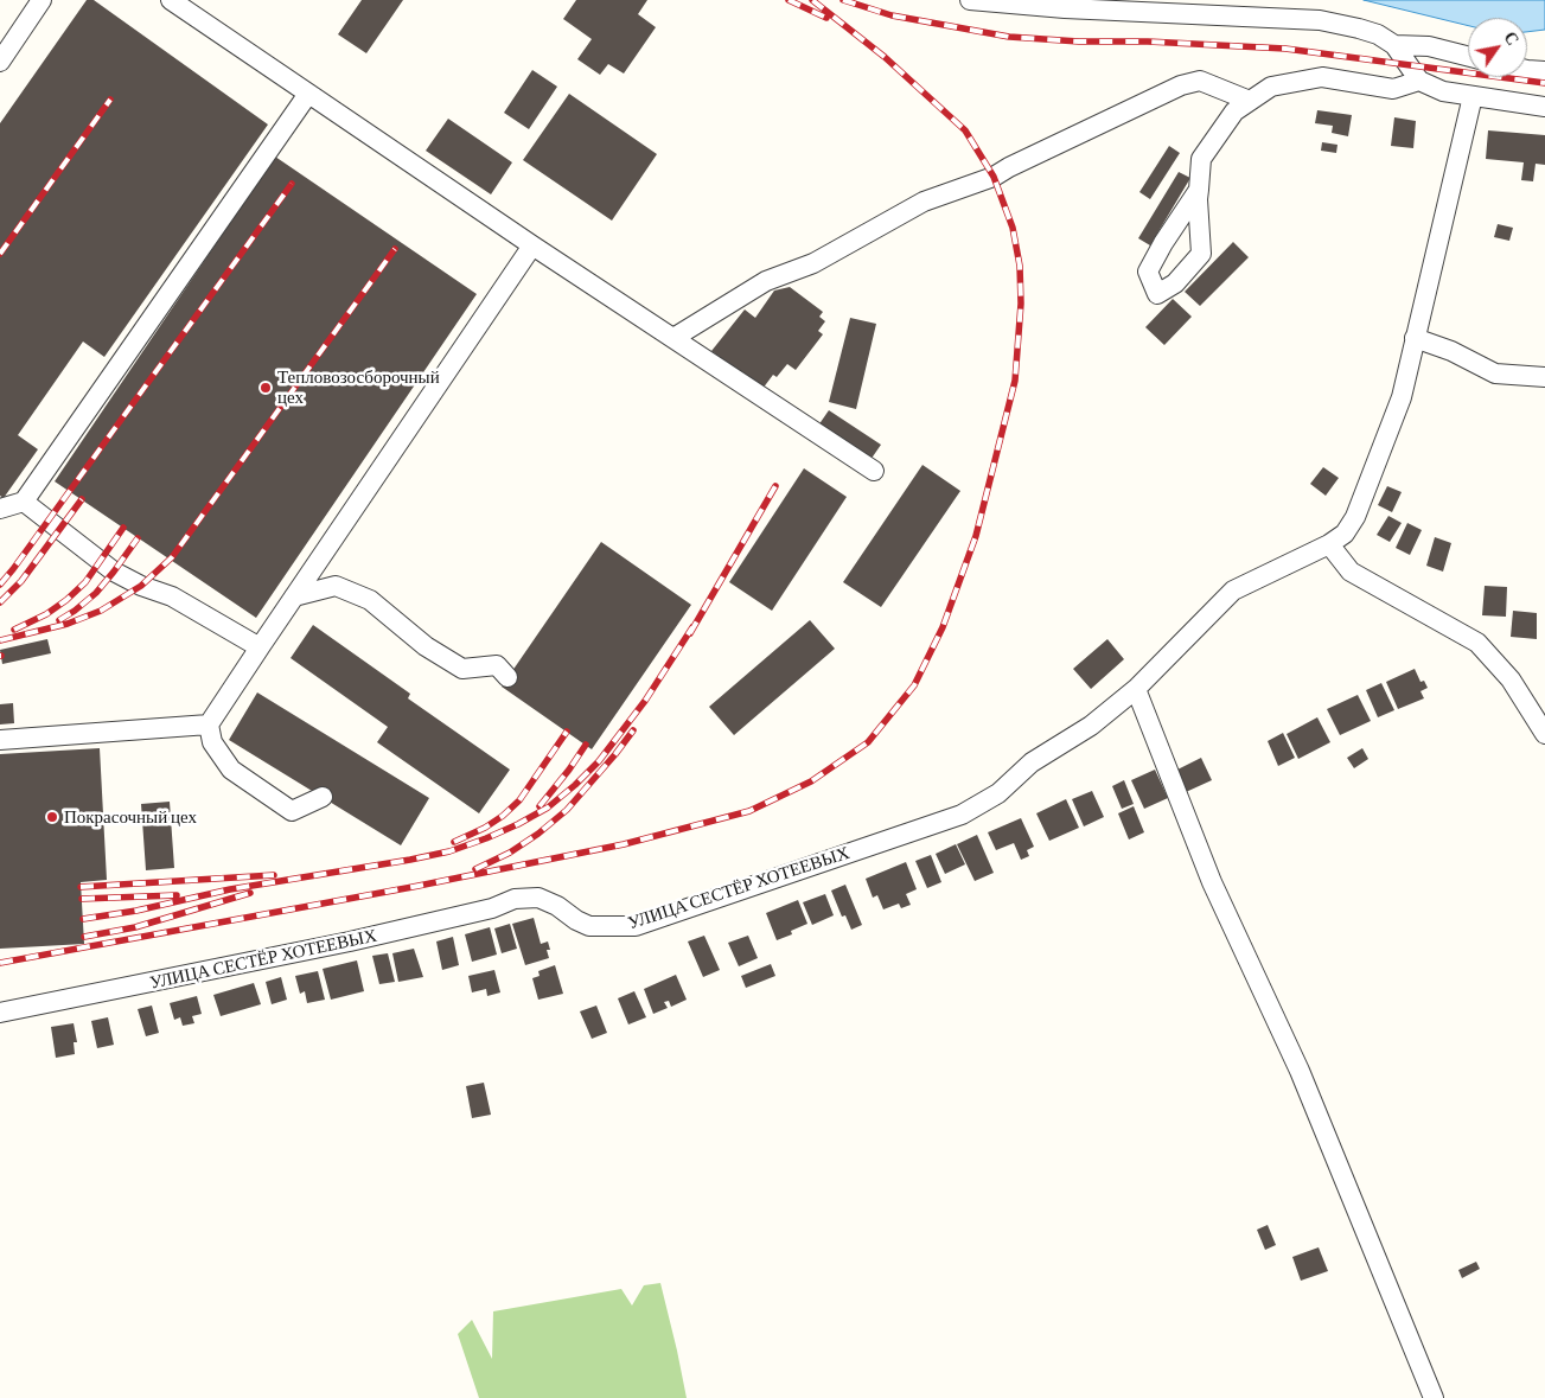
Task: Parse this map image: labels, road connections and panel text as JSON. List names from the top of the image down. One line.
{"streets":{"street":["УЛИЦА СЕСТЁР ХОТЕЕВЫХ"]},"places":["Тепловозосборочный цех","Покрасочный цех"],"north":"top right"}
